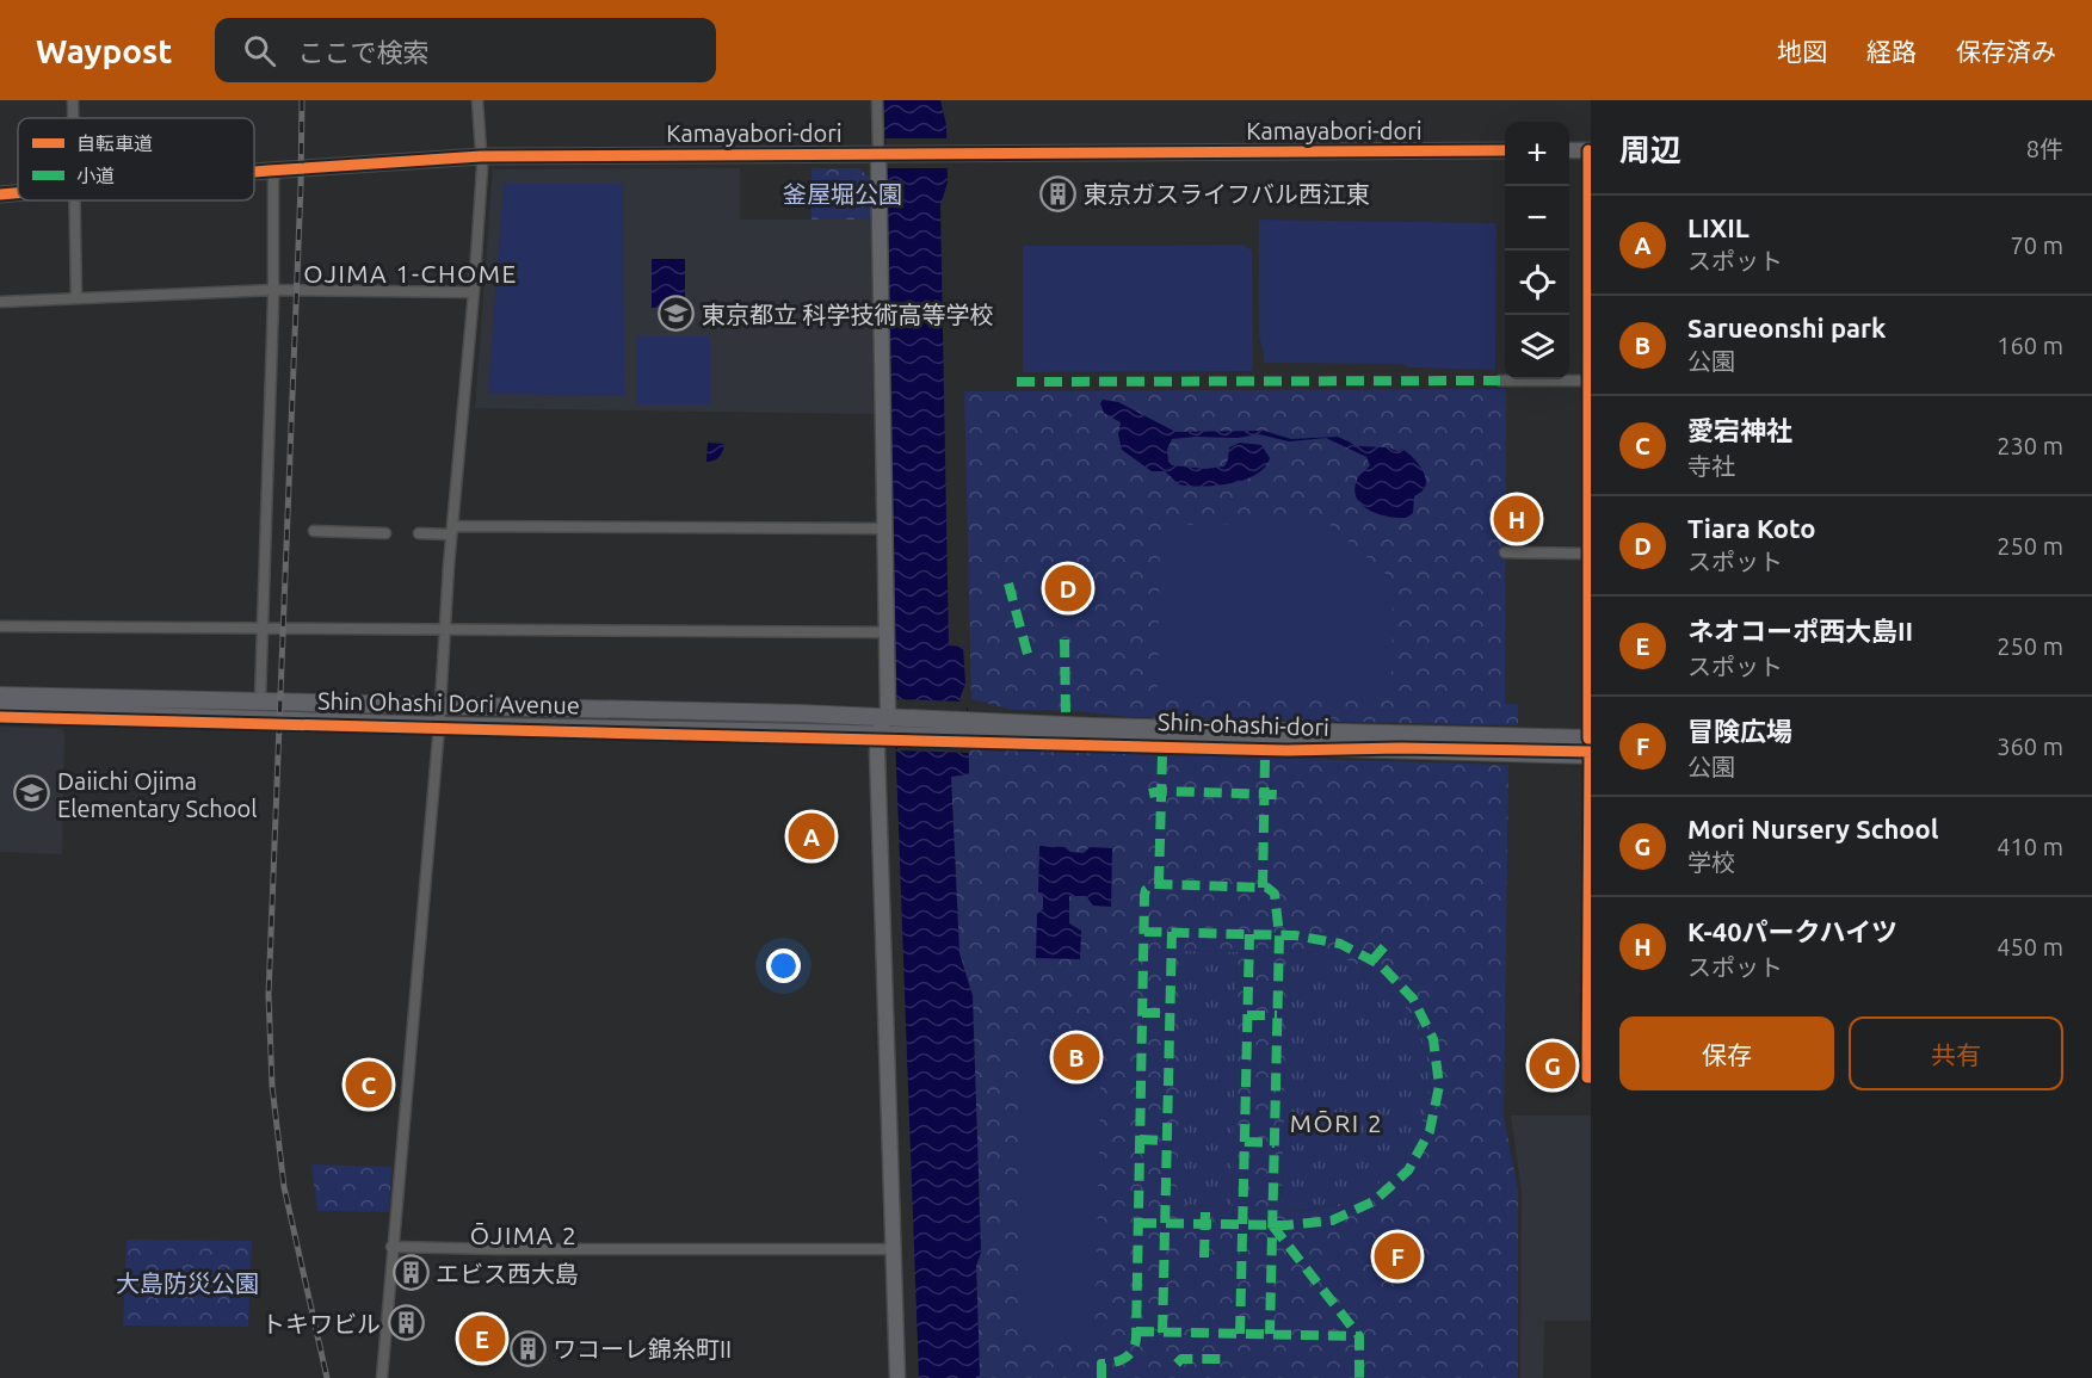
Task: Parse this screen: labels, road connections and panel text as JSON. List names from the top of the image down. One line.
{"streets":{"main road":["Shin Ohashi Dori Avenue","Shin-ohashi-dori"],"street":["Kamayabori-dori"]},"crossings":[["Shin Ohashi Dori Avenue","Shin-ohashi-dori"]],"districts":["OJIMA 1-CHOME","MŌRI 2","ŌJIMA 2"],"parks":["釜屋堀公園","大島防災公園"],"places":{"building":["東京ガスライフバル西江東","エビス西大島","トキワビル","ワコーレ錦糸町II"],"school or university":["東京都立 科学技術高等学校","Daiichi Ojima Elementary School"]},"legend":["自転車道","小道"],"page":{"header":"Waypost","search":"ここで検索","nav":["地図","経路","保存済み"],"heading":["周辺","8件"],"map_buttons":["+","−"],"list":[{"mark":"A","name":"LIXIL","note":"スポット","value":"70 m"},{"mark":"B","name":"Sarueonshi park","note":"公園","value":"160 m"},{"mark":"C","name":"愛宕神社","note":"寺社","value":"230 m"},{"mark":"D","name":"Tiara Koto","note":"スポット","value":"250 m"},{"mark":"E","name":"ネオコーポ西大島II","note":"スポット","value":"250 m"},{"mark":"F","name":"冒険広場","note":"公園","value":"360 m"},{"mark":"G","name":"Mori Nursery School","note":"学校","value":"410 m"},{"mark":"H","name":"K-40パークハイツ","note":"スポット","value":"450 m"}],"pins":["H","D","A","B","G","C","F","E"],"buttons":["保存","共有"]}}
